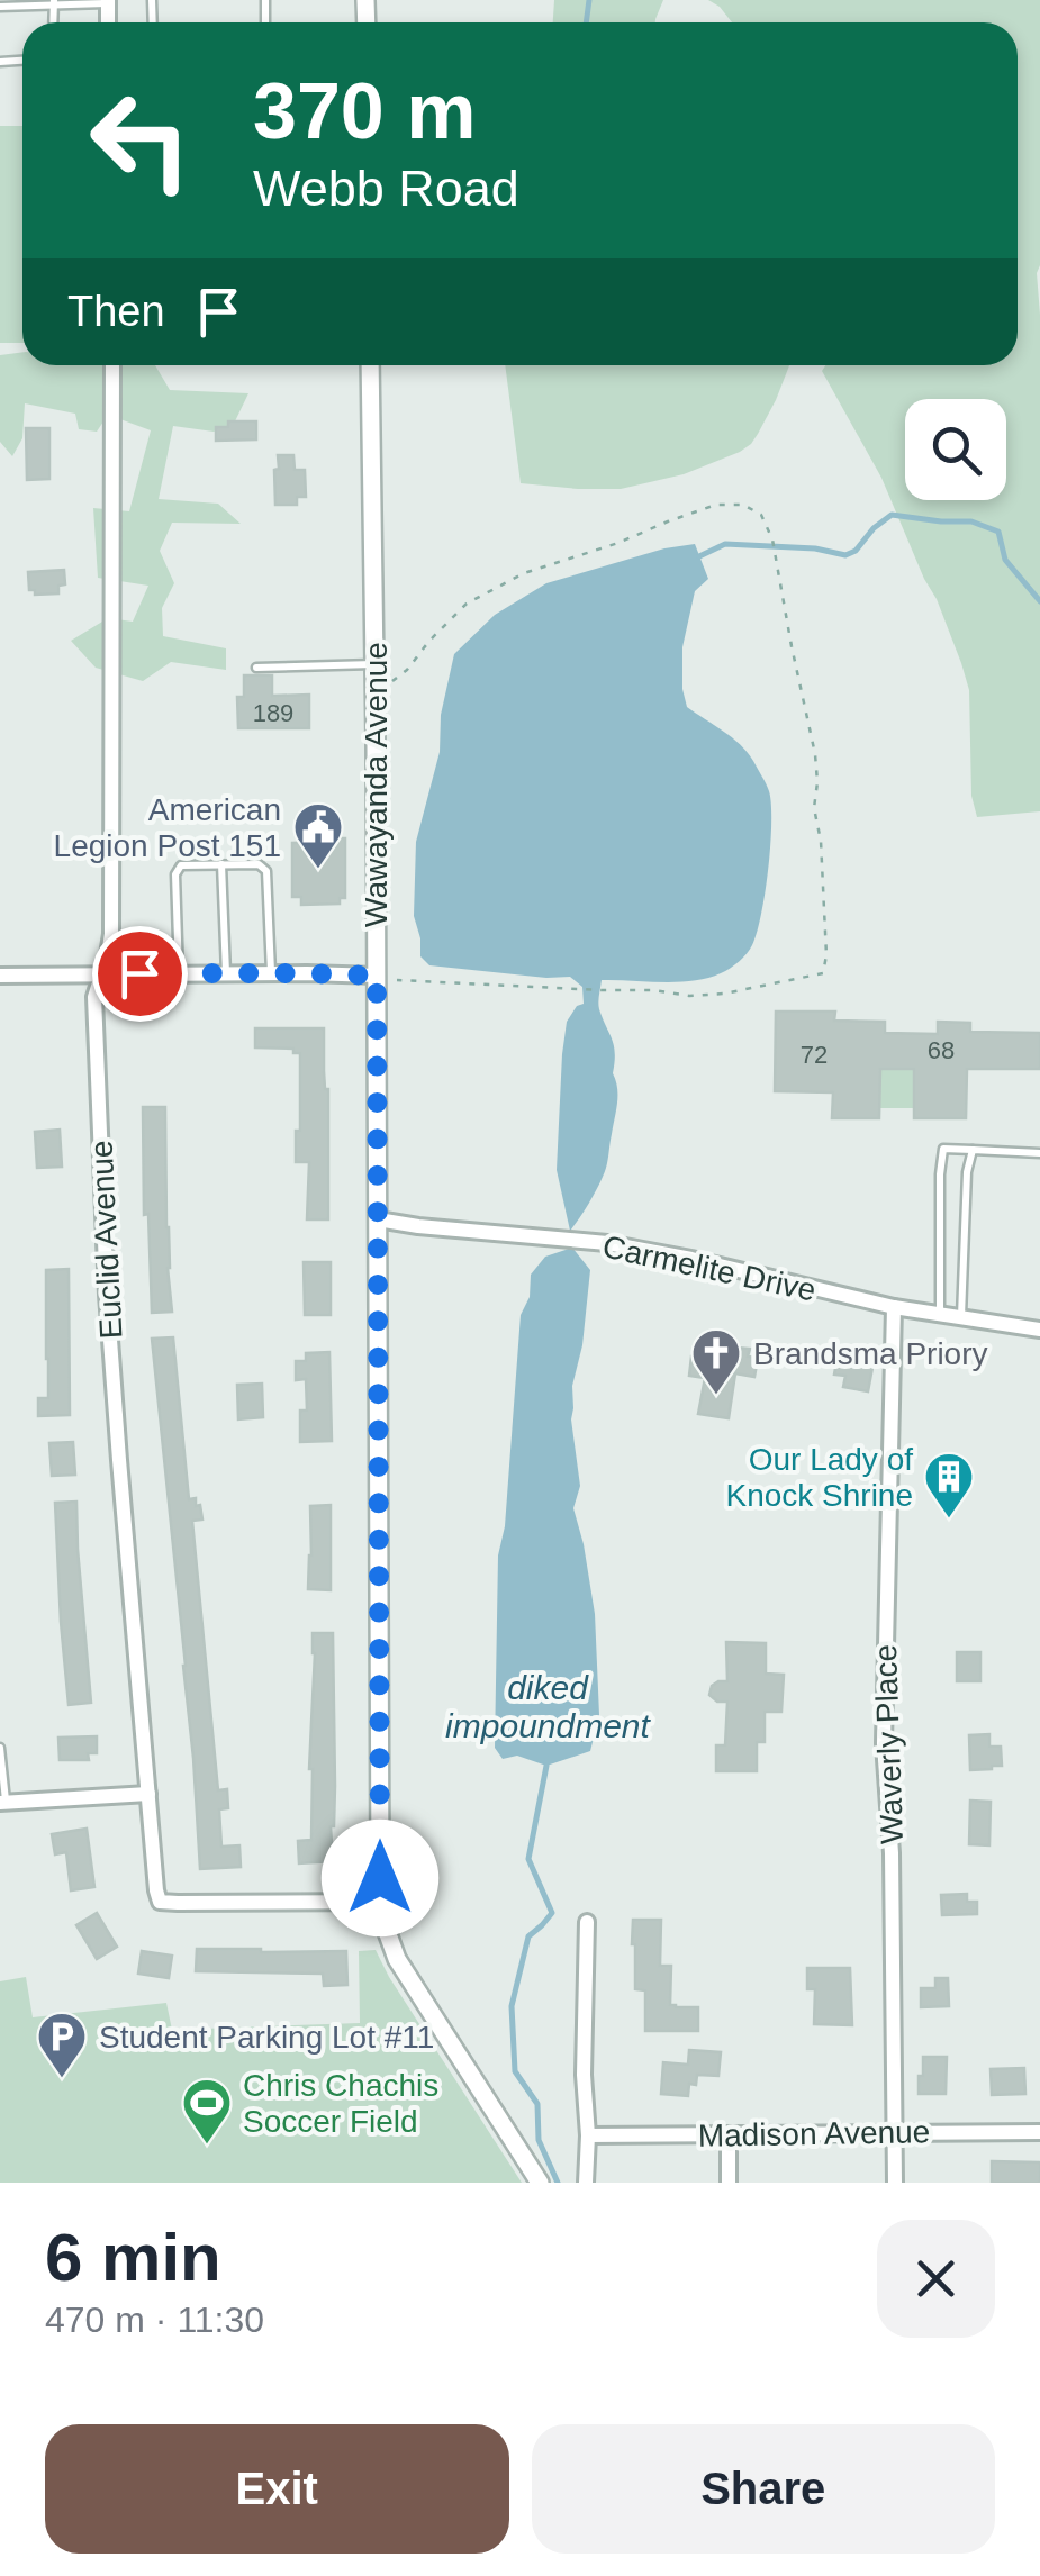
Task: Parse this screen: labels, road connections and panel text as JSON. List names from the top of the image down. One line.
{"streets":{"street":["Wawayanda Avenue","Euclid Avenue","Carmelite Drive","Waverly Place","Madison Avenue"]},"crossings":[["Wawayanda Avenue","Euclid Avenue"],["Wawayanda Avenue","Carmelite Drive"],["Carmelite Drive","Waverly Place"],["Waverly Place","Madison Avenue"]],"water":["diked impoundment"],"places":{"public building":["American Legion Post 151"],"church":["Brandsma Priory"],"building":["Our Lady of Knock Shrine"],"parking":["Student Parking Lot #11"],"sports":["Chris Chachis Soccer Field"]},"house_numbers":["189","68","72"],"page":{"turn":["370 m","Webb Road"],"then":"Then","heading":["6 min","470 m · 11:30"],"buttons":["Exit","Share"]}}
